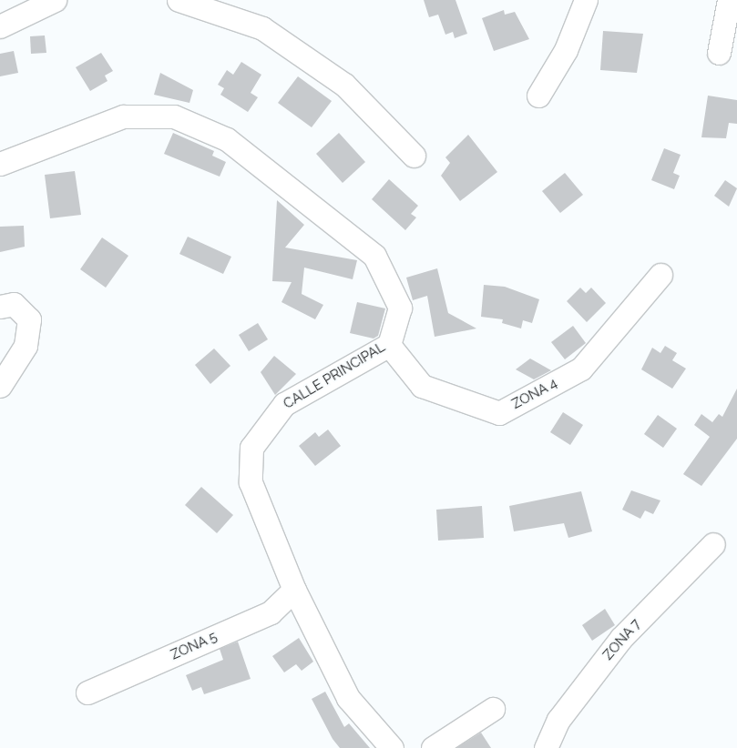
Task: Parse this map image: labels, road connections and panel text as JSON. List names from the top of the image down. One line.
{"streets":{"street":["CALLE PRINCIPAL","ZONA 4","ZONA 7","ZONA 5"]},"crossings":[["CALLE PRINCIPAL","ZONA 4"],["CALLE PRINCIPAL","ZONA 5"]]}
